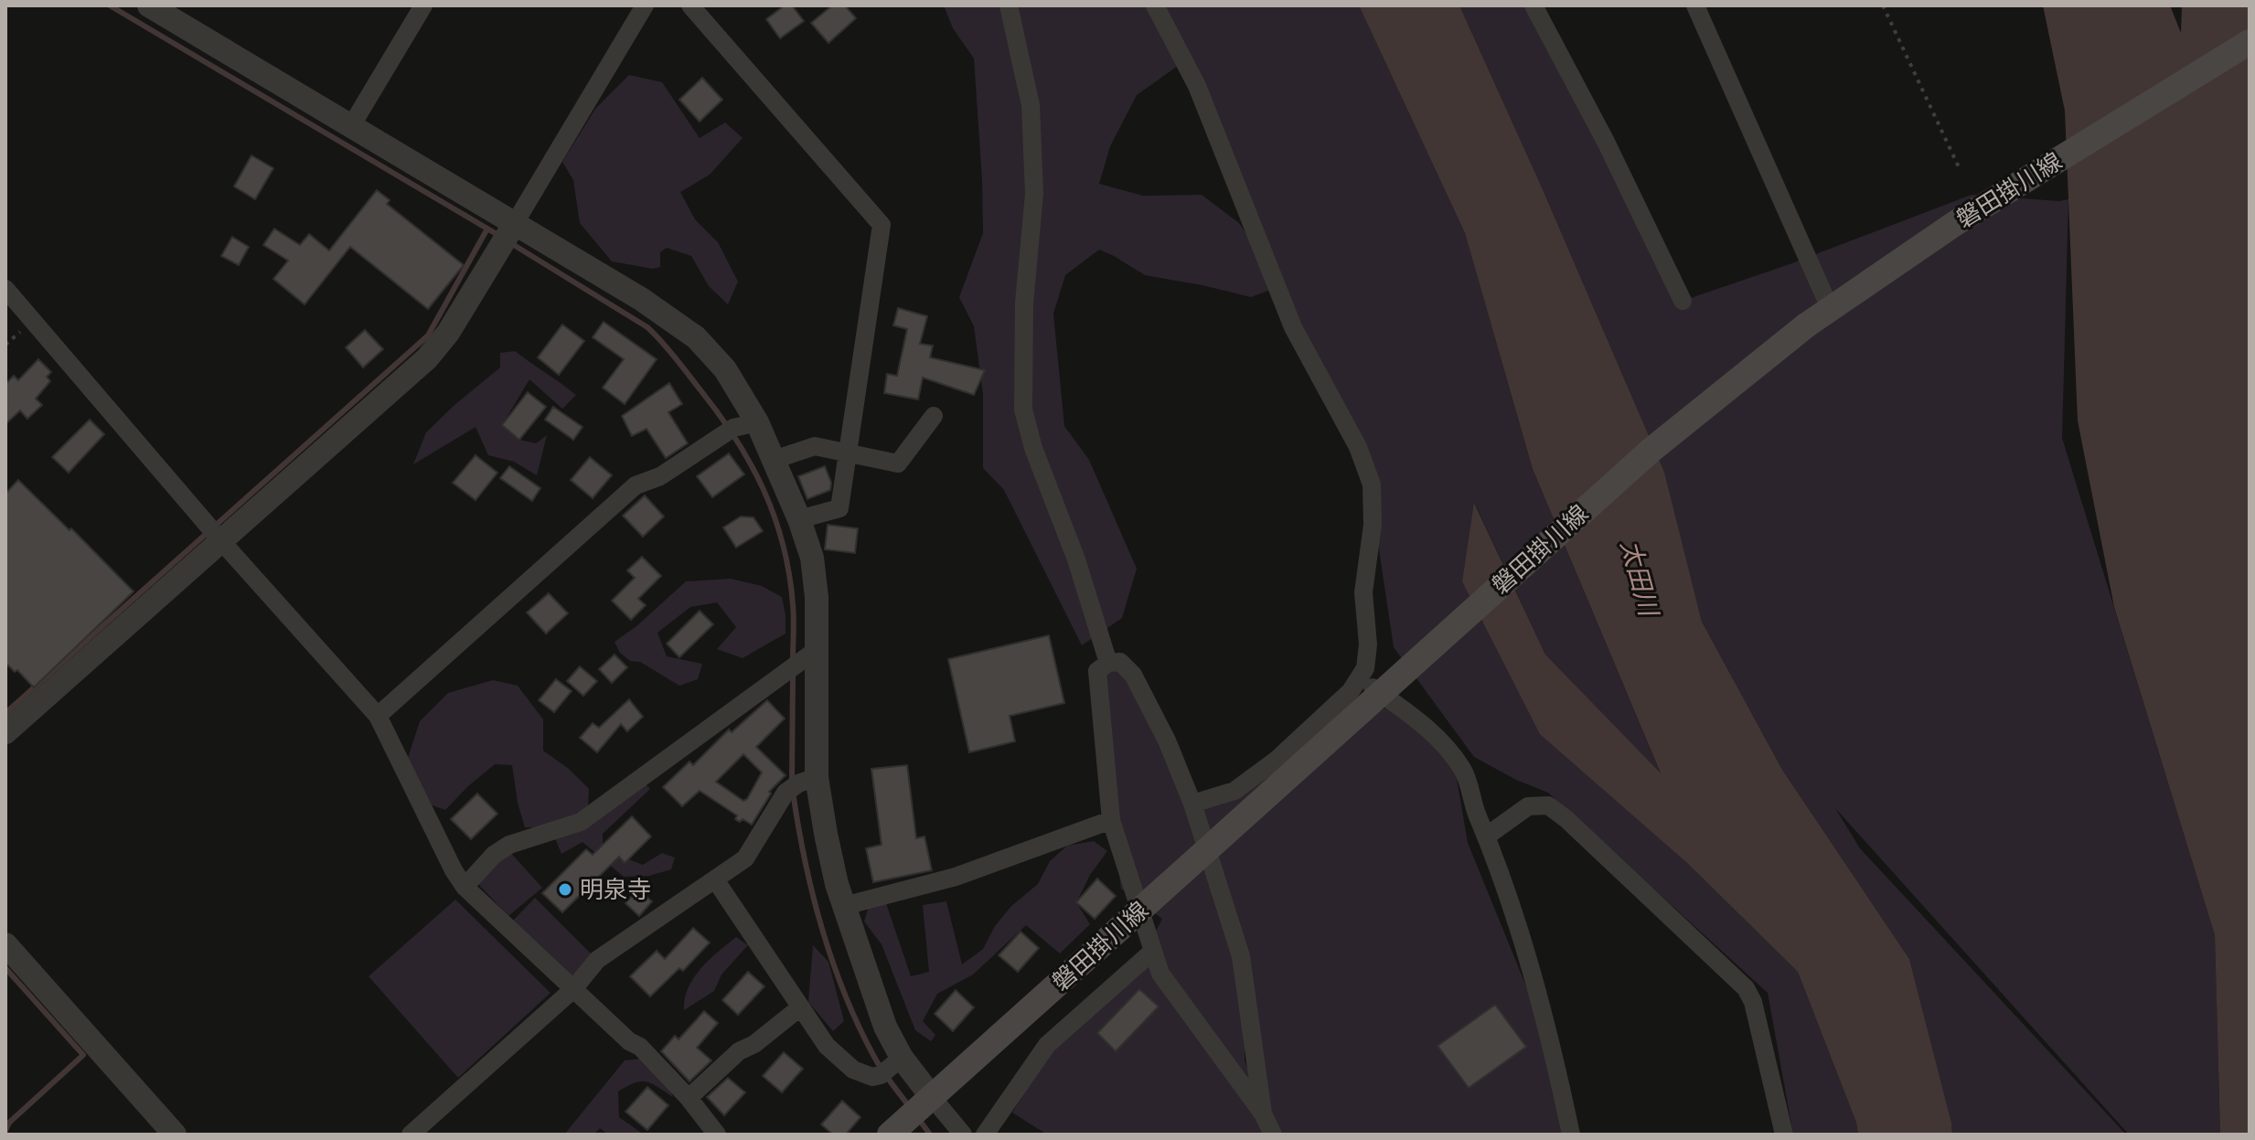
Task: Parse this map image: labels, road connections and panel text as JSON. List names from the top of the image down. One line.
{"streets":{"main road":["磐田掛川線"]},"water":["太田川"],"places":["明泉寺"]}
